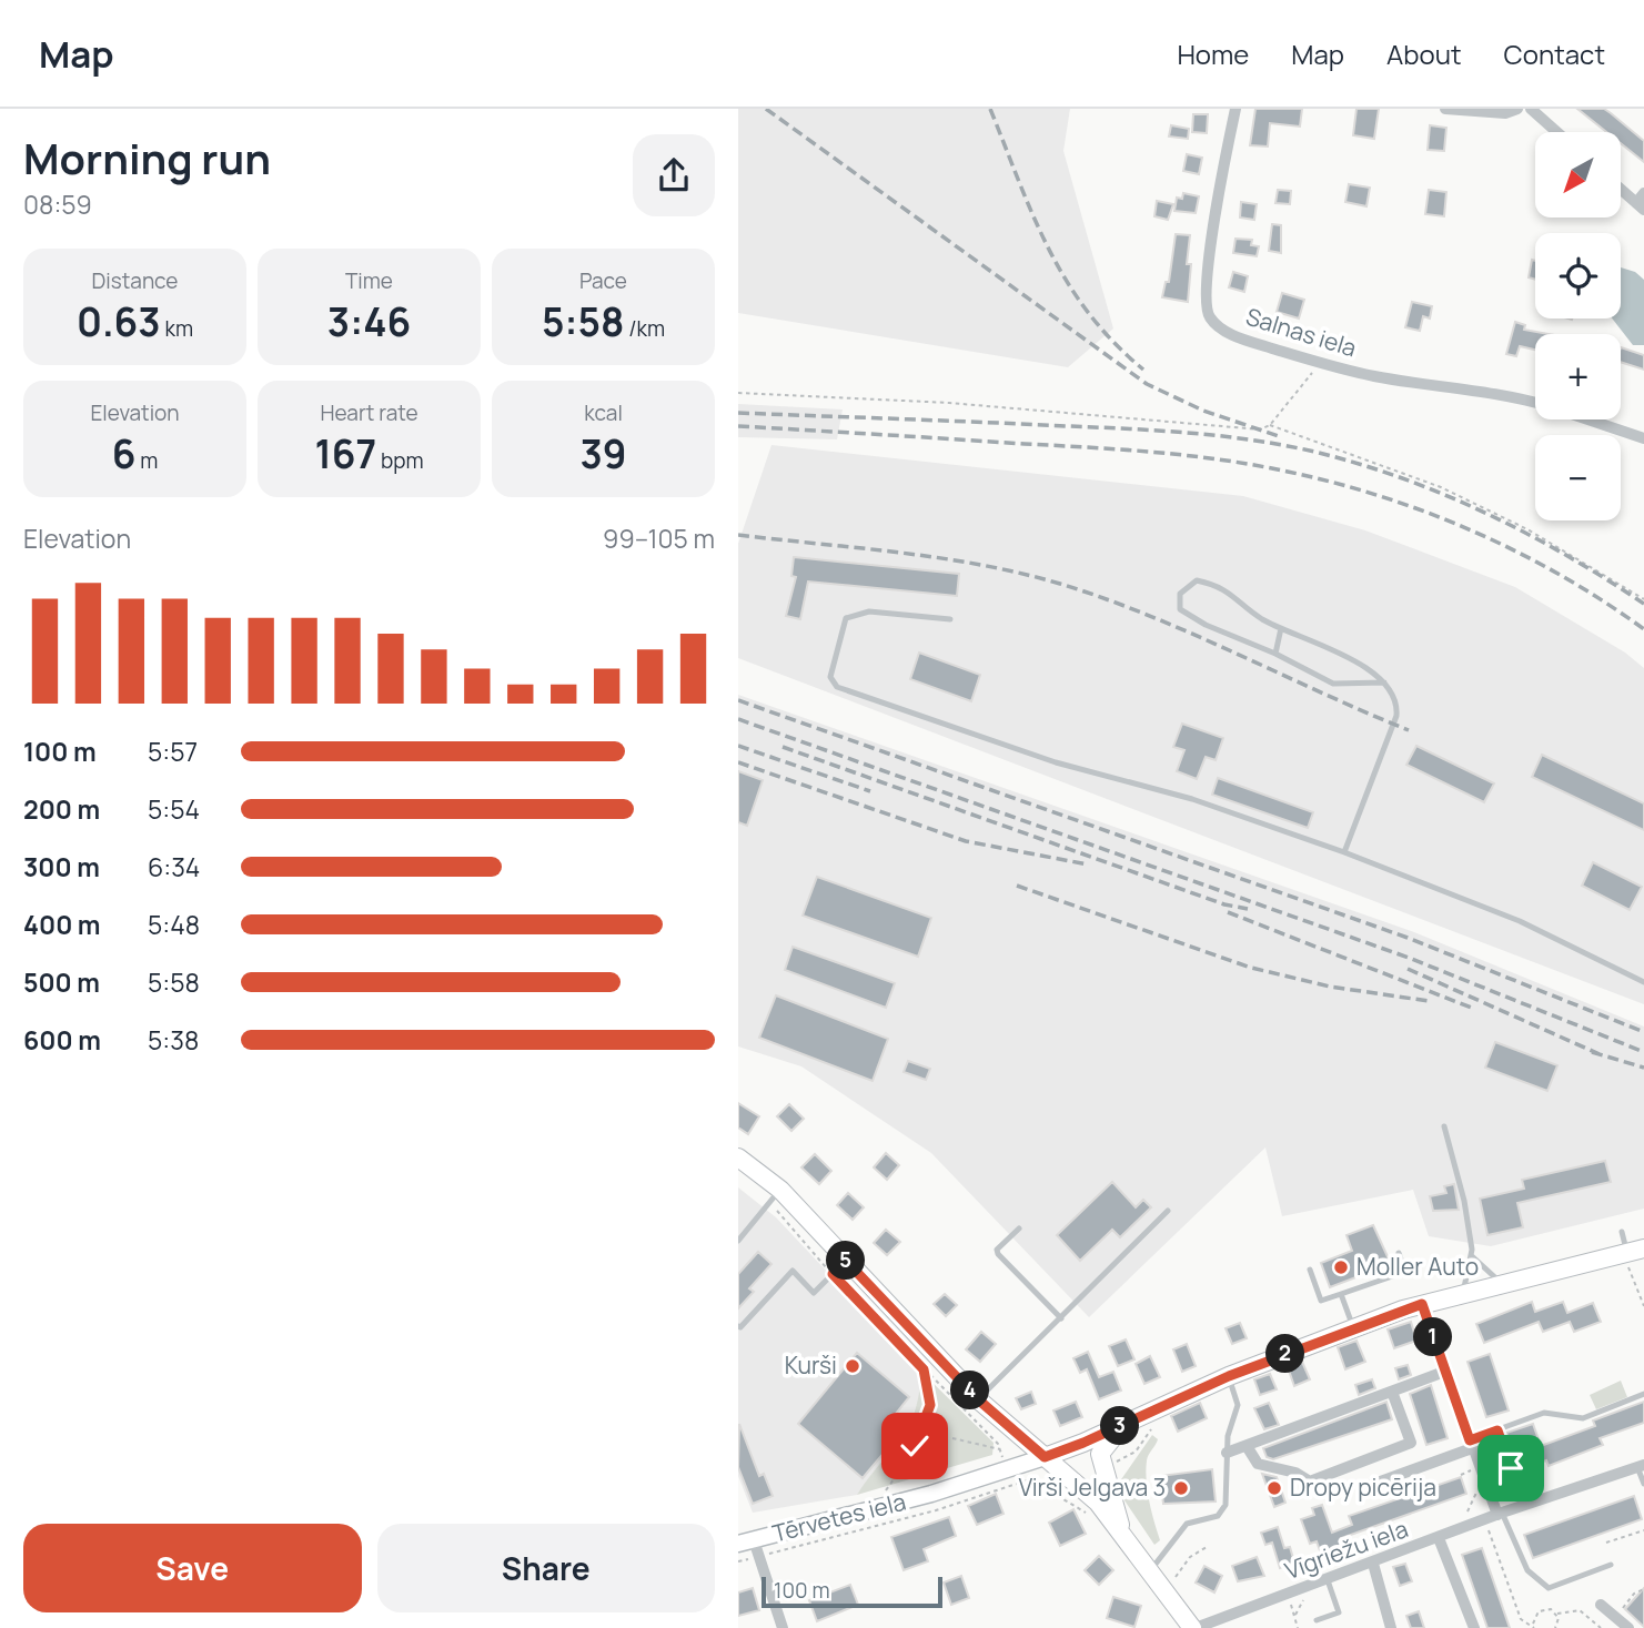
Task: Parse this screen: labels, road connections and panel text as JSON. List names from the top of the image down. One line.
{"streets":{"main road":["Tērvetes iela"],"street":["Salnas iela","Vīgriežu iela"]},"places":["Moller Auto","Kurši","Virši Jelgava 3","Dropy picērija"],"scale_bar":"100 m","north":"bottom left","page":{"header":"Map","nav":["Home","Map","About","Contact"],"heading":["Morning run","08:59"],"map_buttons":["+","−"],"stats":[["Distance","0.63 km"],["Time","3:46"],["Pace","5:58 /km"],["Elevation","6 m"],["Heart rate","167 bpm"],["kcal","39"]],"chart":["Elevation","99–105 m"],"list":[{"name":"100 m","note":"5:57"},{"name":"200 m","note":"5:54"},{"name":"300 m","note":"6:34"},{"name":"400 m","note":"5:48"},{"name":"500 m","note":"5:58"},{"name":"600 m","note":"5:38"}],"pins":["5","1","2","4","3"],"buttons":["Save","Share"],"scale":"100 m"}}
